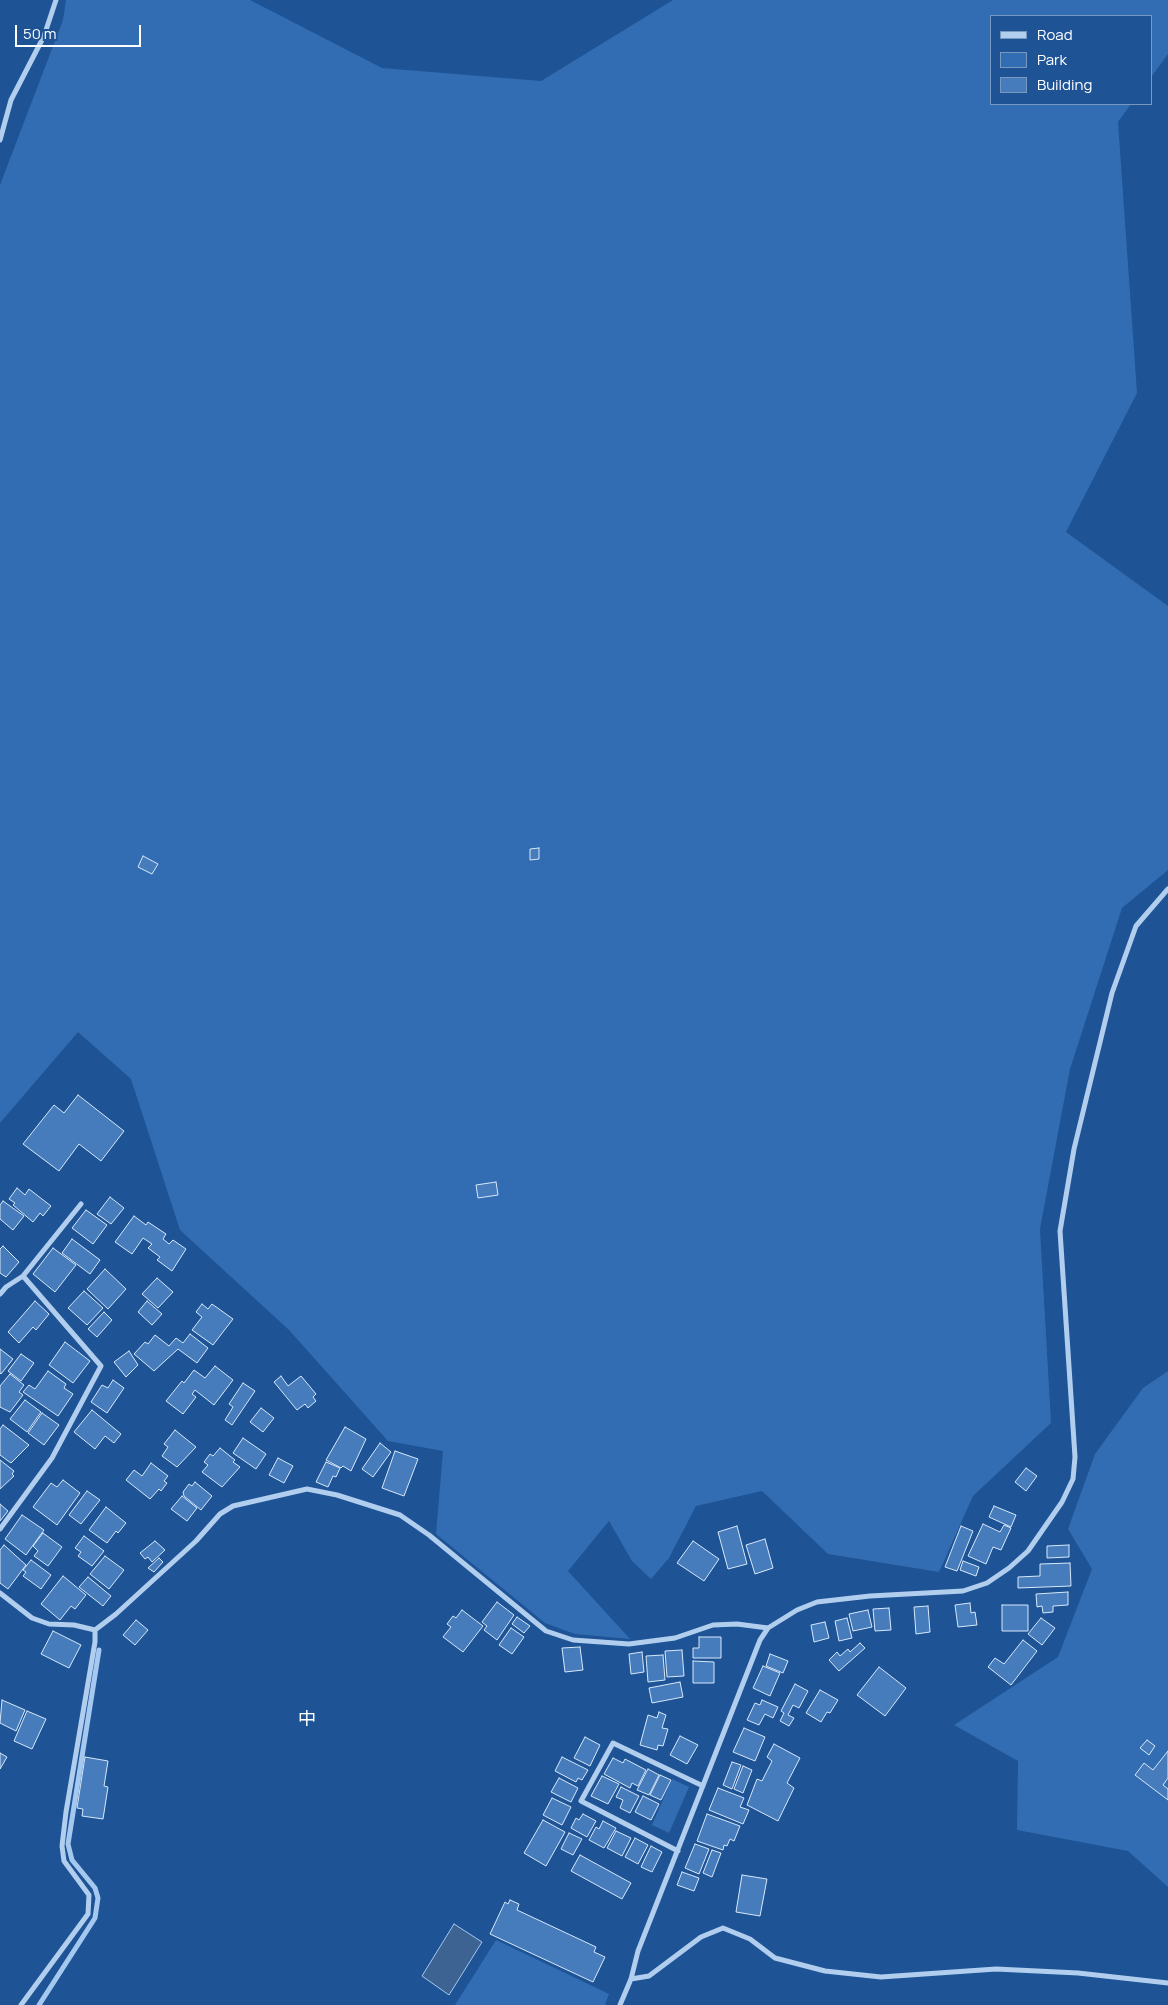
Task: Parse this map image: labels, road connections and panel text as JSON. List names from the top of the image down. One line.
{"districts":["中"],"legend":["Road","Park","Building"],"scale_bar":"50 m"}
